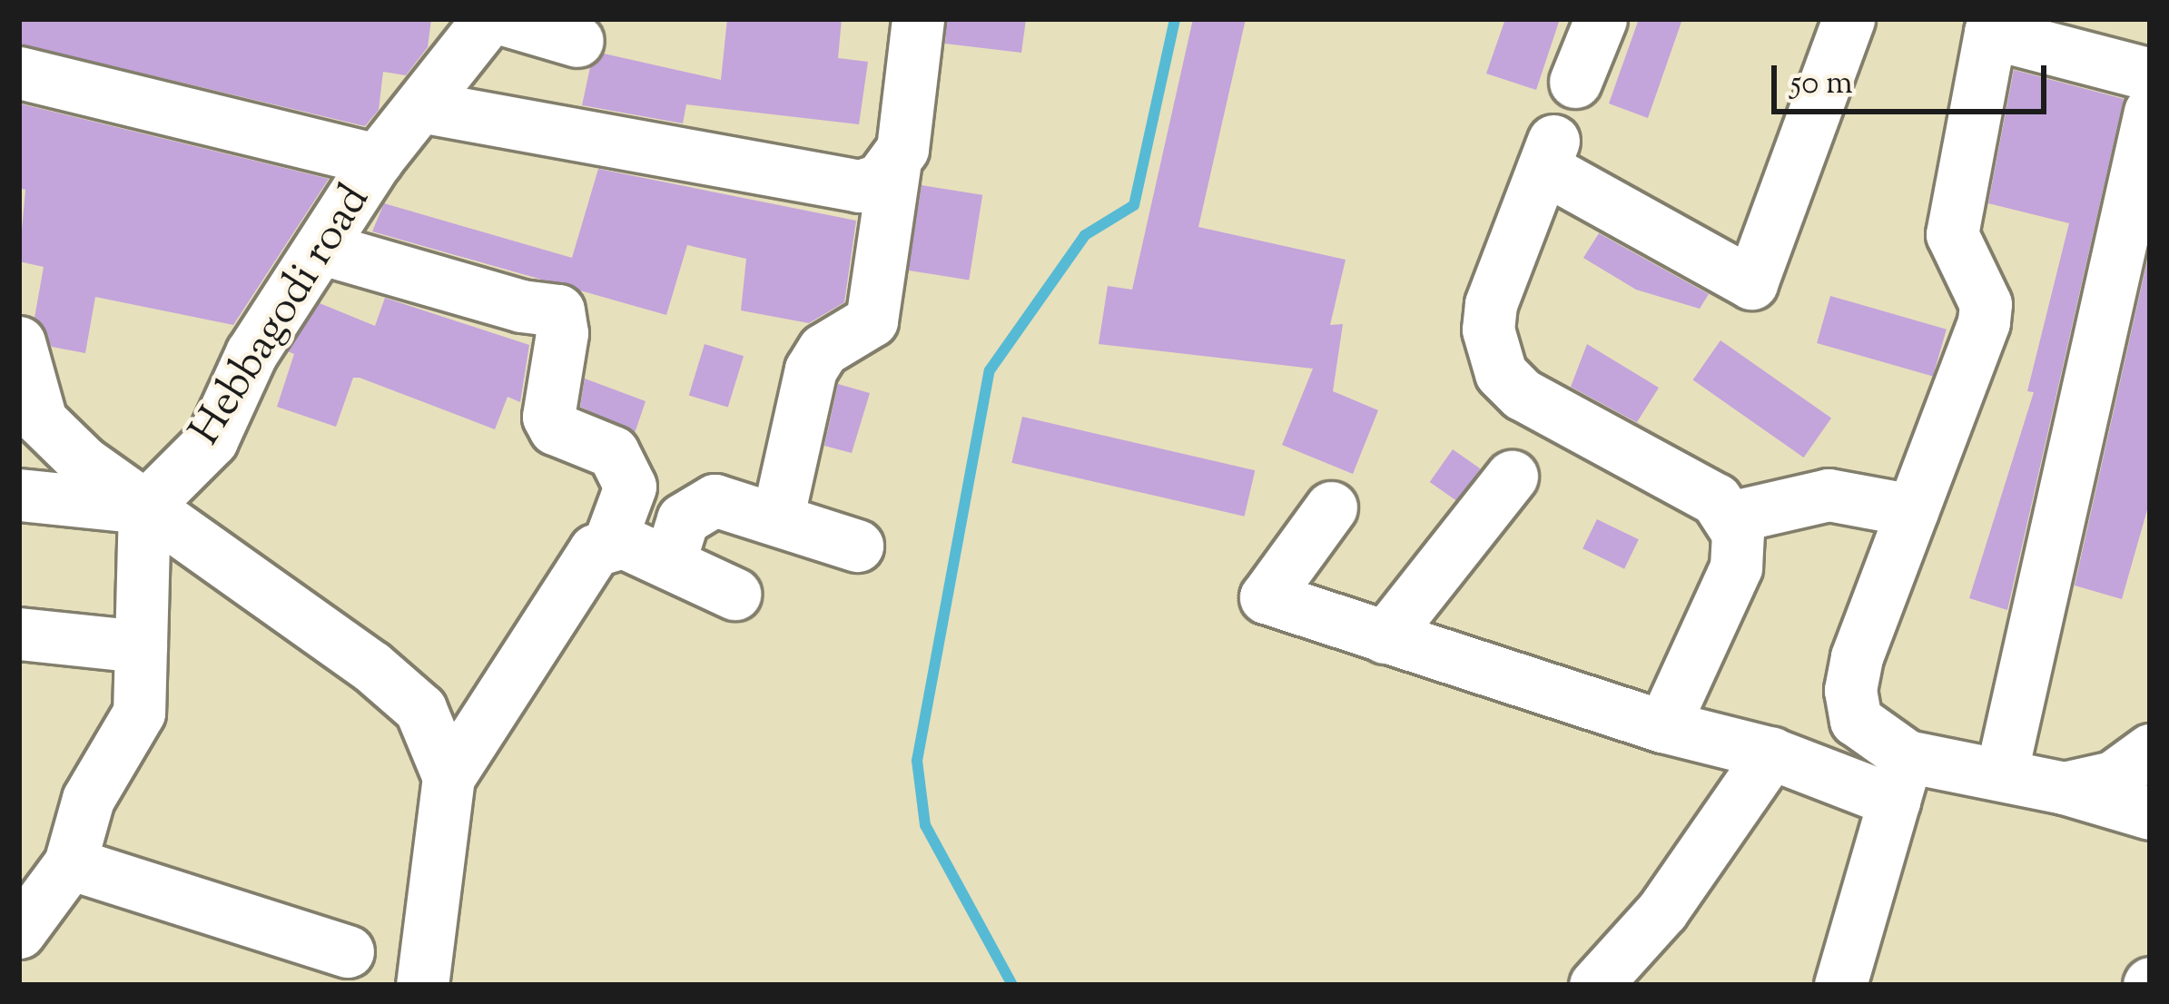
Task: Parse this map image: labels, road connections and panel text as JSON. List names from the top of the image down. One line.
{"streets":{"street":["Hebbagodi road"]},"scale_bar":"50 m"}
